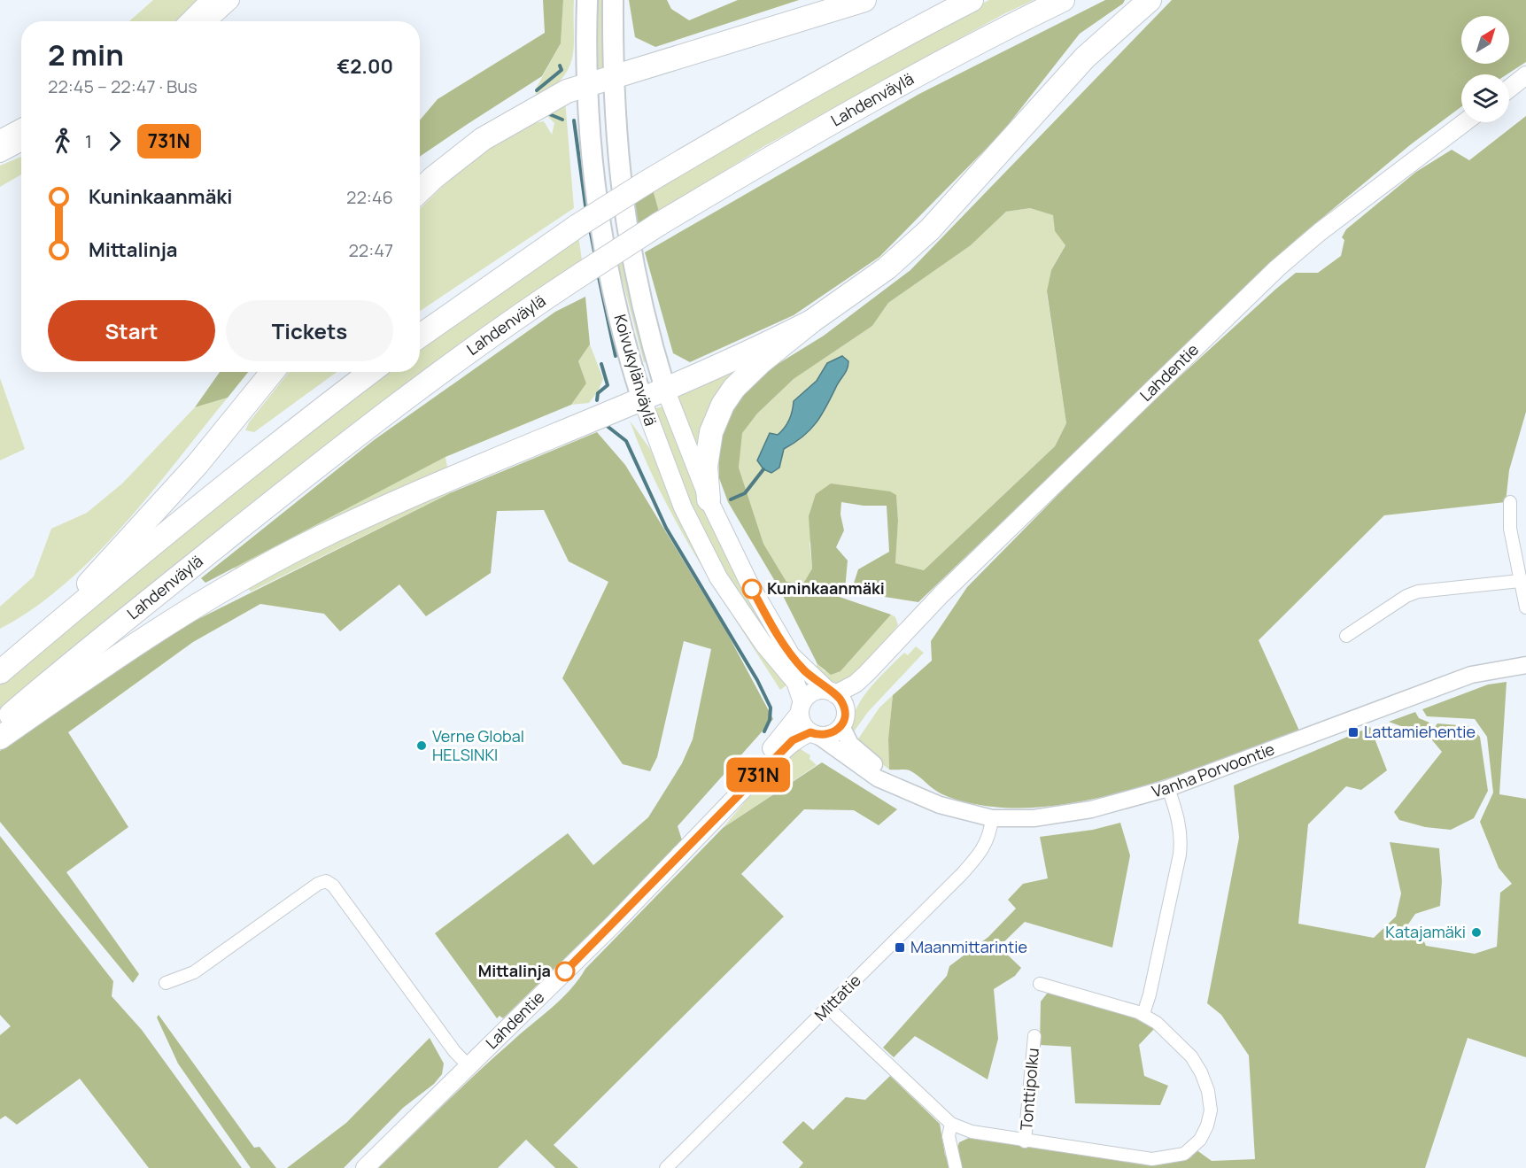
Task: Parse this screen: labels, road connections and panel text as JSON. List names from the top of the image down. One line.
{"streets":{"highway":["Lahdenväylä"],"main road":["Koivukylänväylä","Lahdentie"],"street":["Vanha Porvoontie","Mittatie","Tonttipolku"]},"crossings":[["Koivukylänväylä","Lahdentie"],["Koivukylänväylä","Vanha Porvoontie"],["Lahdentie","Vanha Porvoontie"],["Vanha Porvoontie","Mittatie"]],"places":{"other":["Kuninkaanmäki","Verne Global HELSINKI","Katajamäki","Mittalinja"],"transit":["Lattamiehentie","Maanmittarintie"]},"lines":["bus line 731N"],"north":"top right","page":{"on_map":"731N","heading":["2 min","22:45 – 22:47 · Bus","€2.00"],"legs":["1","731N"],"list":[{"name":"Kuninkaanmäki","value":"22:46"},{"name":"Mittalinja","value":"22:47"}],"buttons":["Start","Tickets"]}}
